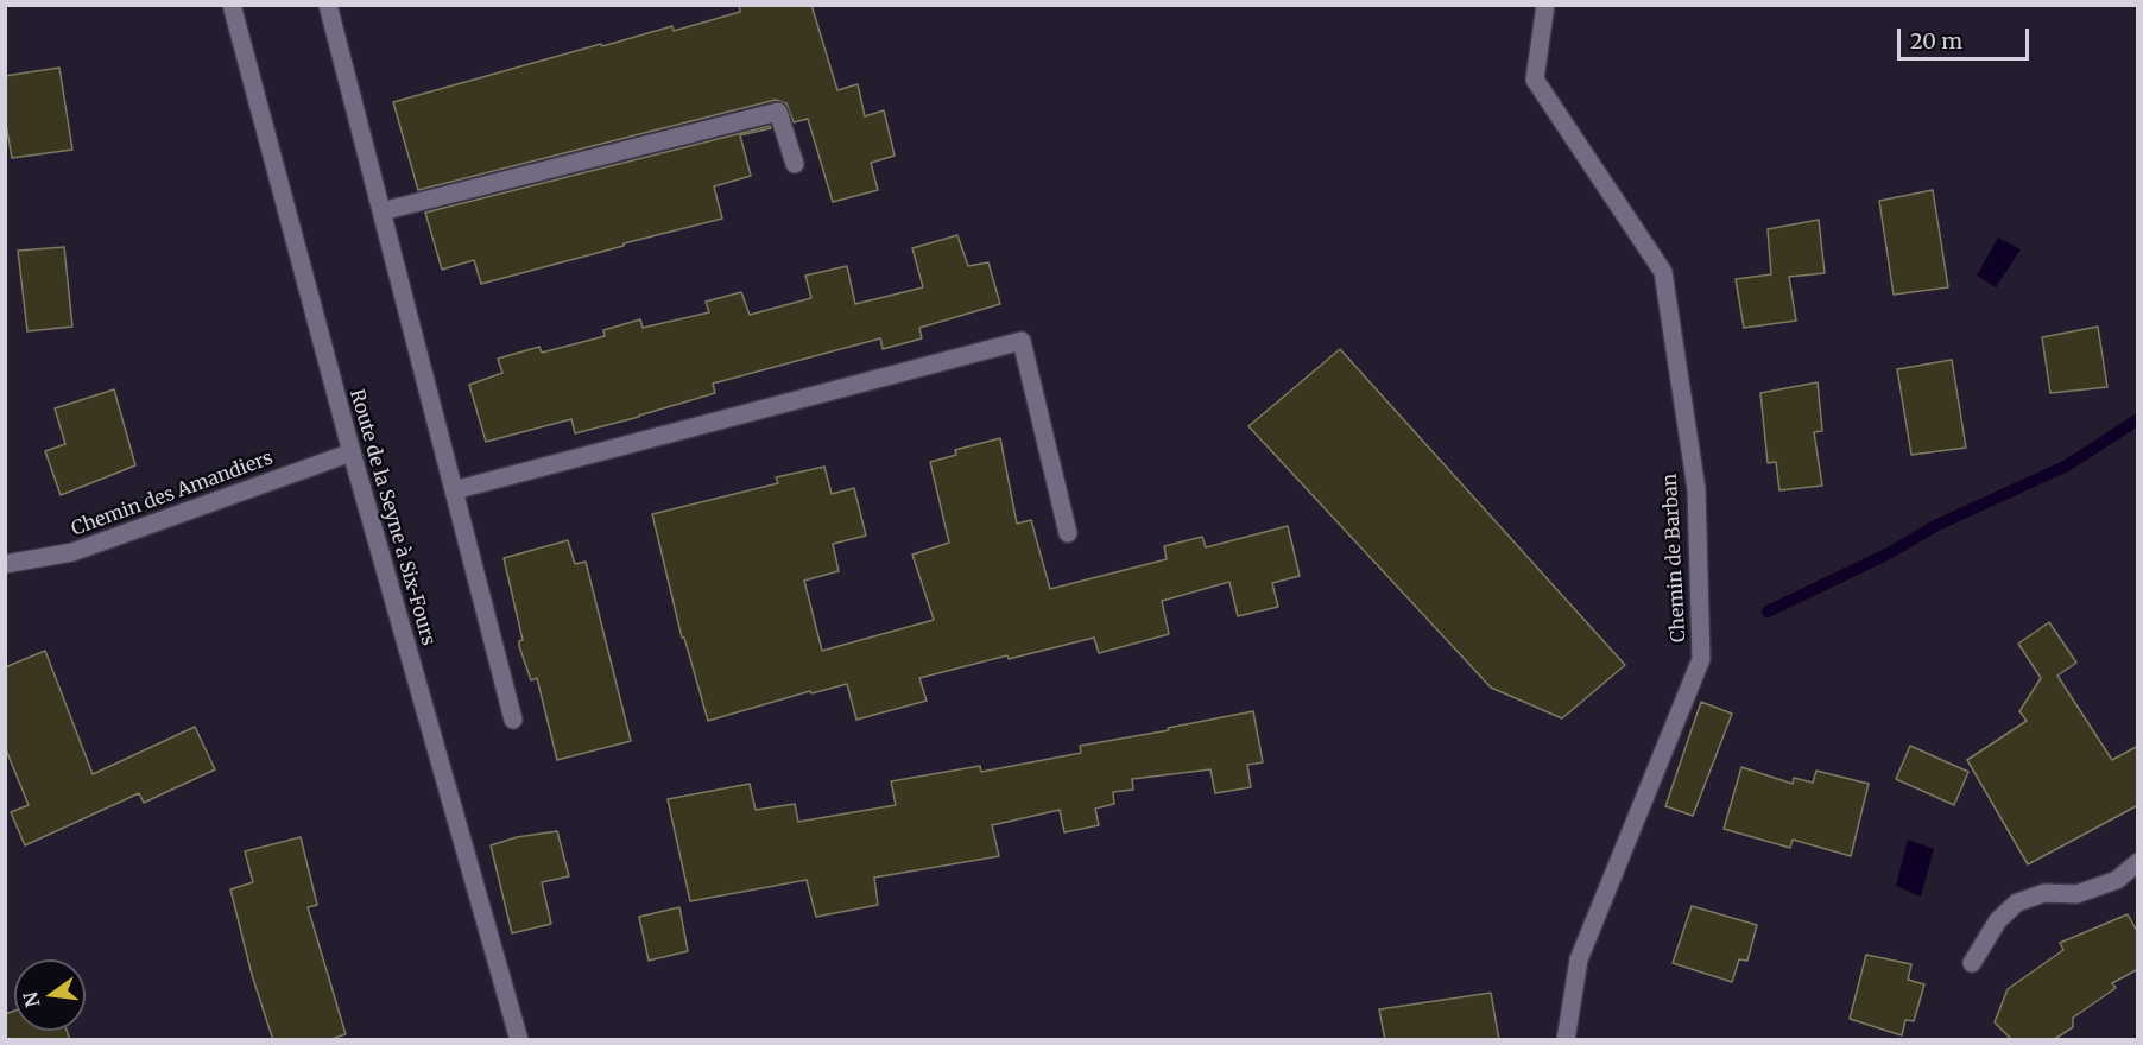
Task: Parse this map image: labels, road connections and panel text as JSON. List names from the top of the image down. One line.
{"streets":{"street":["Chemin des Amandiers","Route de la Seyne à Six-Fours","Chemin de Barban"]},"crossings":[["Chemin des Amandiers","Route de la Seyne à Six-Fours"]],"scale_bar":"20 m","north":"left"}
